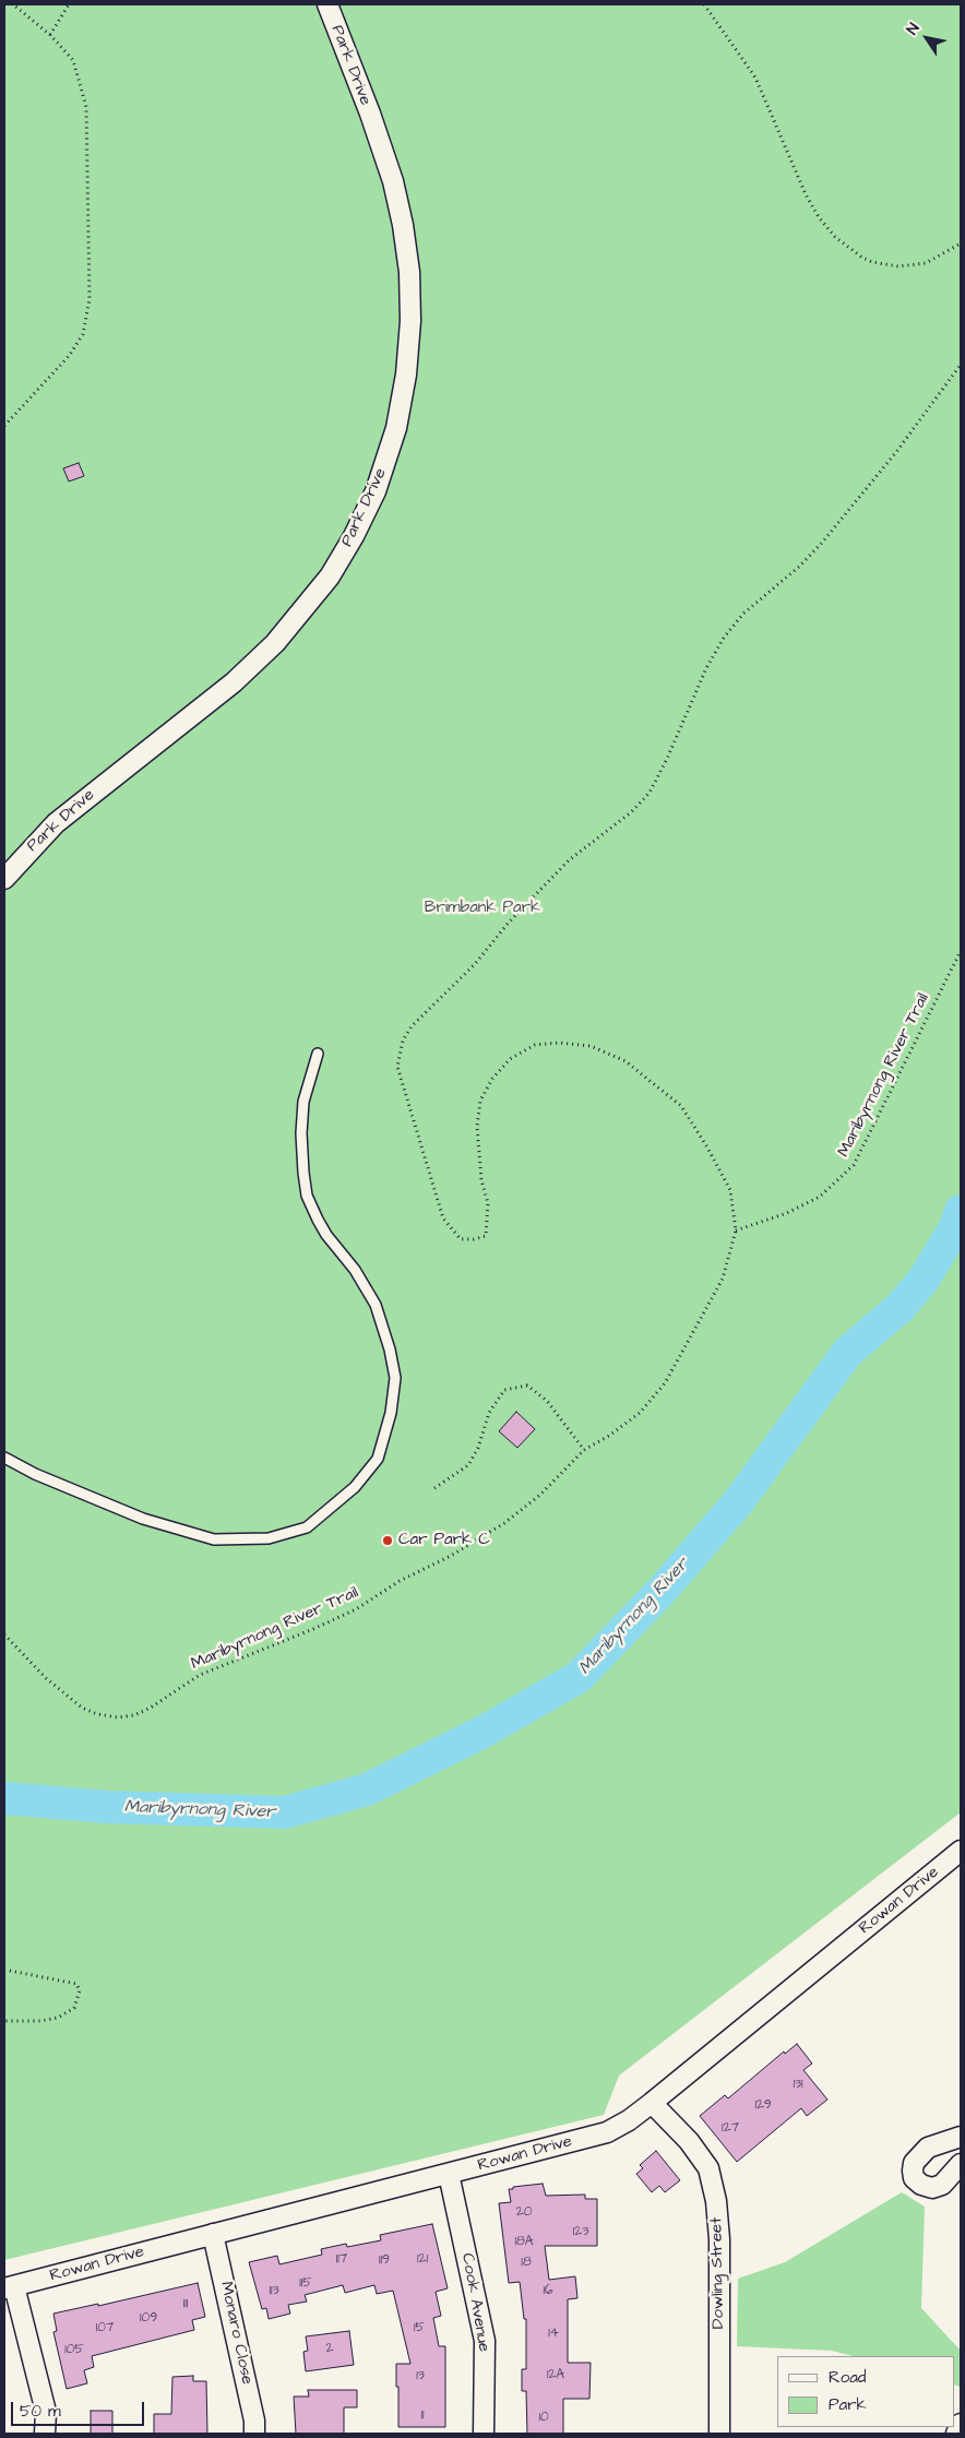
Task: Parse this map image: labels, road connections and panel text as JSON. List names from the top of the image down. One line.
{"streets":{"street":["Park Drive","Rowan Drive","Dowling Street","Cook Avenue","Monaro Close"],"path":["Maribyrnong River Trail"]},"crossings":[["Rowan Drive","Dowling Street"],["Rowan Drive","Cook Avenue"],["Rowan Drive","Monaro Close"]],"water":["Maribyrnong River"],"parks":["Brimbank Park"],"places":["Car Park C"],"house_numbers":["131","129","127","20","123","18A","117","121","119","18","115","113","16","111","109","107","15","14","2","105","12A","13","11","10"],"legend":["Road","Park"],"scale_bar":"50 m","north":"top left"}
